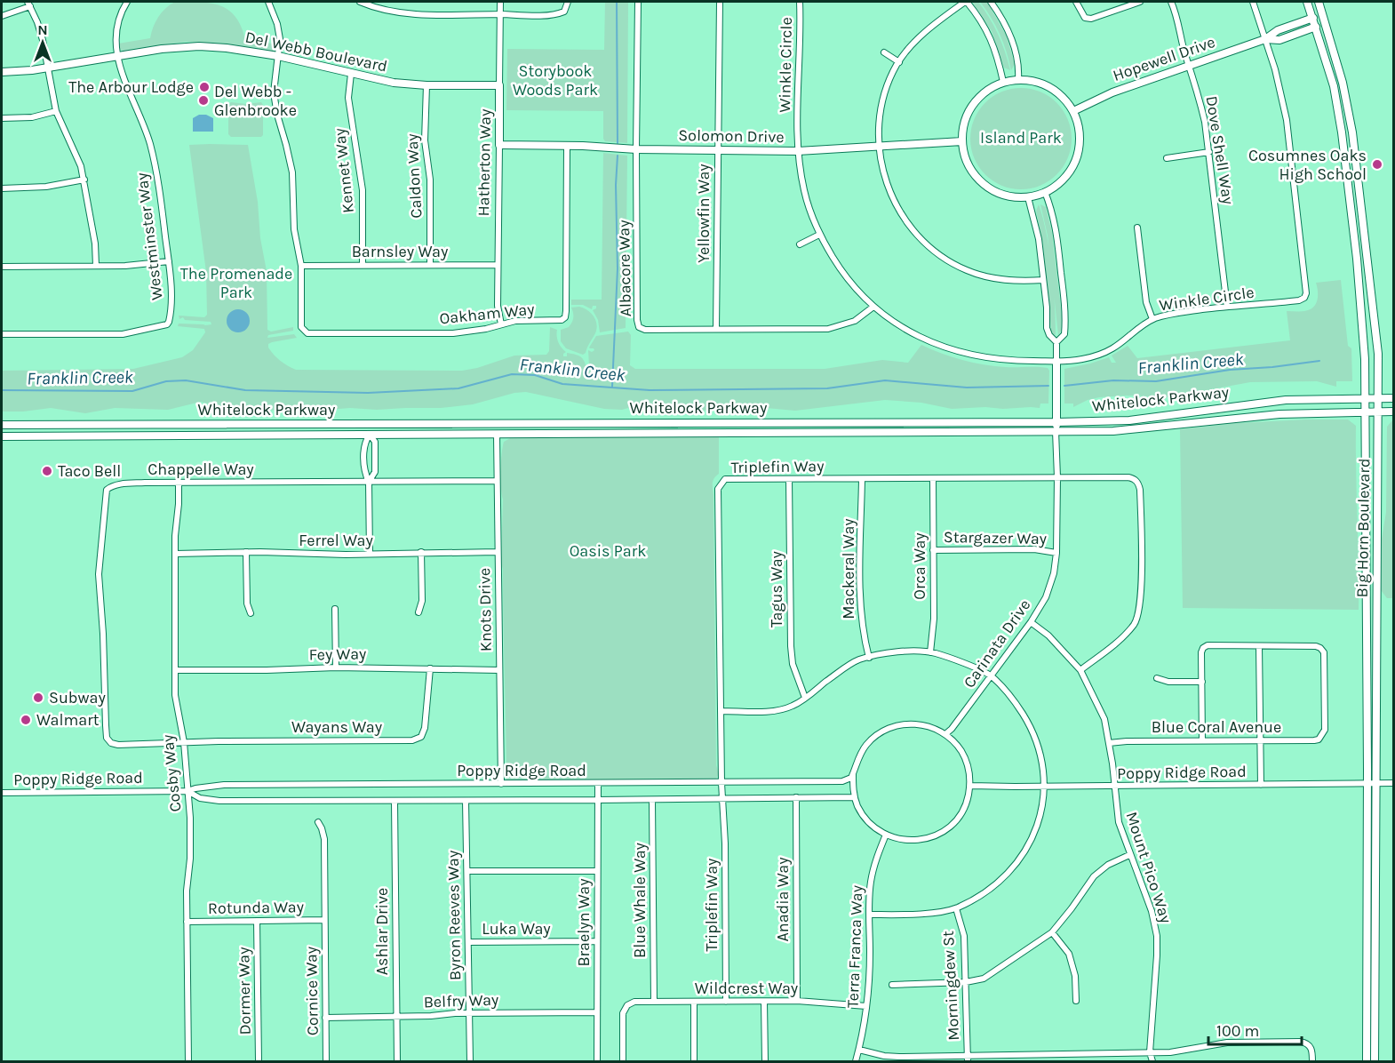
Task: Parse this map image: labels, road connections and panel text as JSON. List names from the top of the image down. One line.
{"streets":{"main road":["Del Webb Boulevard","Hopewell Drive","Solomon Drive","Hatherton Way","Whitelock Parkway","Big Horn Boulevard"],"street":["Winkle Circle","Dove Shell Way","Kennet Way","Caldon Way","Yellowfin Way","Westminster Way","Barnsley Way","Albacore Way","Oakham Way","Triplefin Way","Chappelle Way","Stargazer Way","Ferrel Way","Orca Way","Mackeral Way","Tagus Way","Knots Drive","Carinata Drive","Fey Way","Wayans Way","Blue Coral Avenue","Poppy Ridge Road","Cosby Way","Mount Pico Way","Anadia Way","Blue Whale Way","Rotunda Way","Byron Reeves Way","Braelyn Way","Luka Way","Ashlar Drive","Terra Franca Way","Morningdew St","Wildcrest Way","Dormer Way","Cornice Way","Belfry Way"]},"crossings":[["Del Webb Boulevard","Hatherton Way"],["Del Webb Boulevard","Kennet Way"],["Del Webb Boulevard","Caldon Way"],["Del Webb Boulevard","Westminster Way"],["Hopewell Drive","Winkle Circle"],["Hopewell Drive","Solomon Drive"],["Hopewell Drive","Dove Shell Way"],["Hopewell Drive","Big Horn Boulevard"],["Winkle Circle","Solomon Drive"],["Winkle Circle","Dove Shell Way"],["Winkle Circle","Albacore Way"],["Solomon Drive","Hatherton Way"],["Solomon Drive","Yellowfin Way"],["Solomon Drive","Albacore Way"],["Solomon Drive","Oakham Way"],["Hatherton Way","Barnsley Way"],["Hatherton Way","Oakham Way"],["Kennet Way","Barnsley Way"],["Caldon Way","Barnsley Way"],["Yellowfin Way","Albacore Way"],["Barnsley Way","Oakham Way"],["Whitelock Parkway","Big Horn Boulevard"],["Whitelock Parkway","Knots Drive"],["Whitelock Parkway","Carinata Drive"],["Triplefin Way","Orca Way"],["Triplefin Way","Mackeral Way"],["Triplefin Way","Tagus Way"],["Triplefin Way","Carinata Drive"],["Triplefin Way","Poppy Ridge Road"],["Triplefin Way","Mount Pico Way"],["Triplefin Way","Wildcrest Way"],["Chappelle Way","Knots Drive"],["Chappelle Way","Wayans Way"],["Chappelle Way","Cosby Way"],["Big Horn Boulevard","Poppy Ridge Road"],["Stargazer Way","Orca Way"],["Stargazer Way","Carinata Drive"],["Ferrel Way","Knots Drive"],["Ferrel Way","Cosby Way"],["Knots Drive","Fey Way"],["Knots Drive","Poppy Ridge Road"],["Carinata Drive","Poppy Ridge Road"],["Carinata Drive","Mount Pico Way"],["Carinata Drive","Terra Franca Way"],["Fey Way","Wayans Way"],["Fey Way","Cosby Way"],["Wayans Way","Cosby Way"],["Blue Coral Avenue","Mount Pico Way"],["Poppy Ridge Road","Cosby Way"],["Poppy Ridge Road","Mount Pico Way"],["Poppy Ridge Road","Anadia Way"],["Poppy Ridge Road","Blue Whale Way"],["Poppy Ridge Road","Byron Reeves Way"],["Poppy Ridge Road","Braelyn Way"],["Poppy Ridge Road","Ashlar Drive"],["Poppy Ridge Road","Terra Franca Way"],["Cosby Way","Rotunda Way"],["Anadia Way","Wildcrest Way"],["Blue Whale Way","Wildcrest Way"],["Rotunda Way","Dormer Way"],["Rotunda Way","Cornice Way"],["Byron Reeves Way","Luka Way"],["Byron Reeves Way","Belfry Way"],["Braelyn Way","Luka Way"],["Braelyn Way","Belfry Way"],["Ashlar Drive","Belfry Way"],["Terra Franca Way","Wildcrest Way"],["Cornice Way","Belfry Way"]],"water":["Franklin Creek"],"parks":["Storybook Woods Park","Island Park","The Promenade Park","Oasis Park"],"places":["The Arbour Lodge","Del Webb - Glenbrooke","Cosumnes Oaks High School","Taco Bell","Subway","Walmart"],"scale_bar":"100 m","north":"top"}
